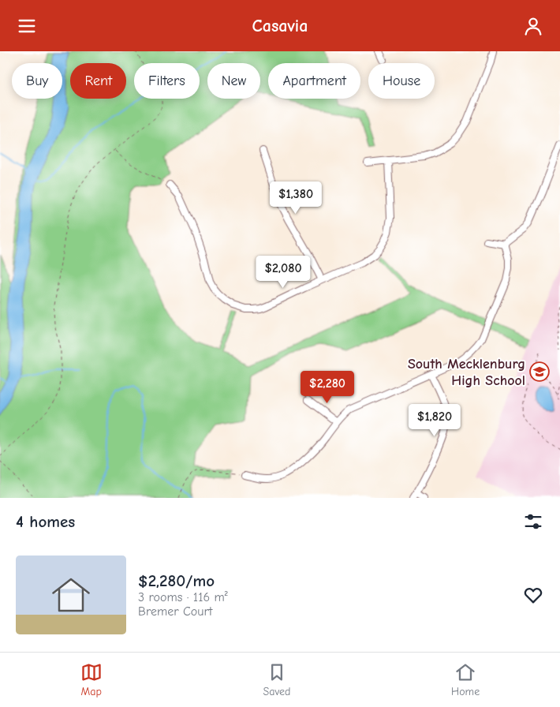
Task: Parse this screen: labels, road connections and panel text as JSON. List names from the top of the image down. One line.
{"places":{"school or university":["South Mecklenburg High School"]},"page":{"header":"Casavia","chip":["Buy","Rent","Filters","New","Apartment","House"],"price":["$1,380","$2,080","$2,280","$1,820"],"heading":"4 homes","list":[{"name":"$2,280/mo","note":"3 rooms · 116 m² · Bremer Court"}],"tabs":["Map","Saved","Home"]}}
